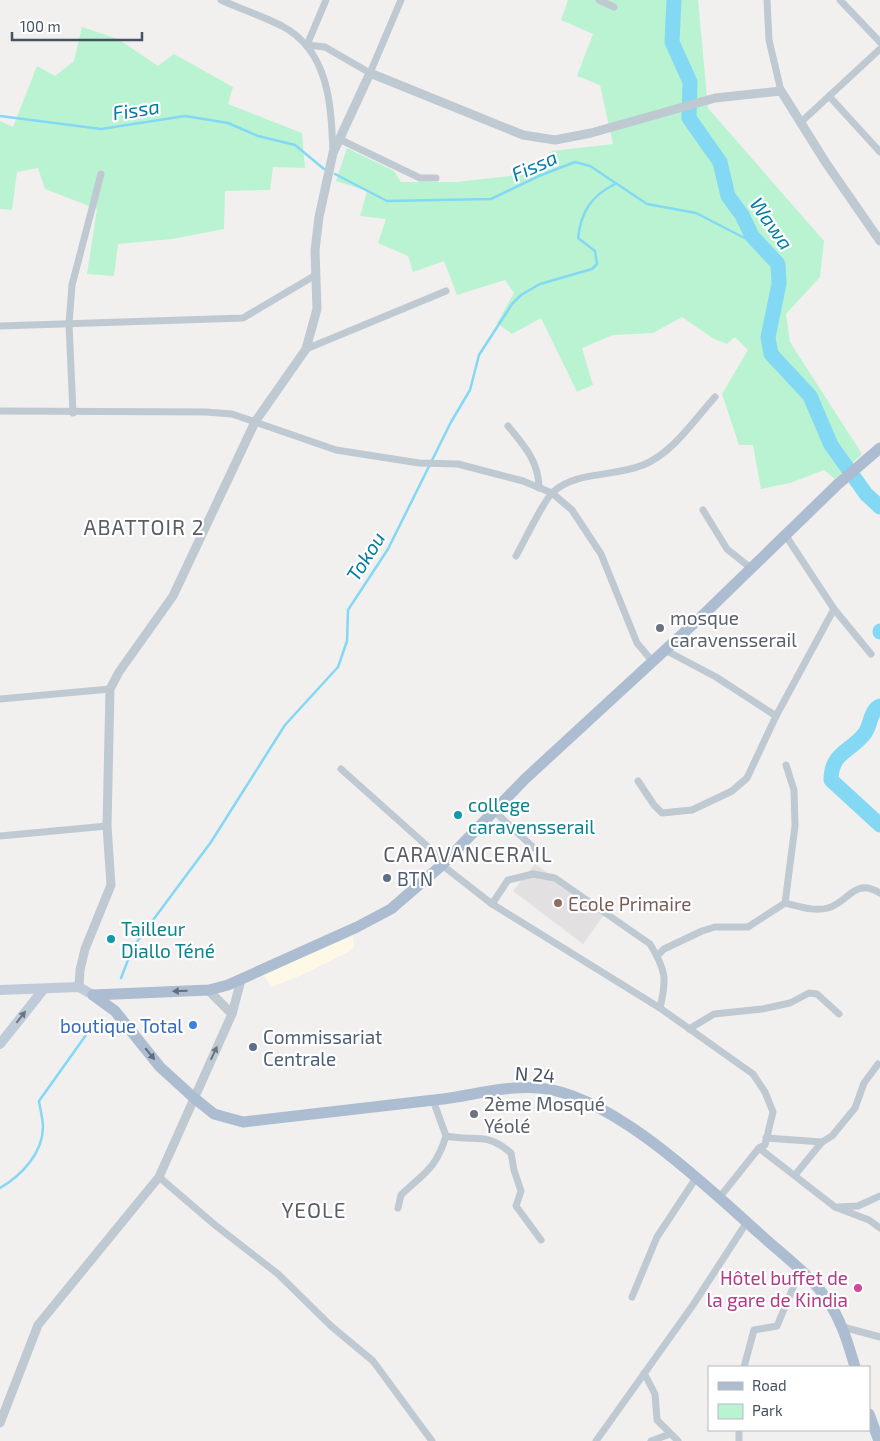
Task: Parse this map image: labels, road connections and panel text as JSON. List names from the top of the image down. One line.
{"streets":{"main road":["N 24"]},"districts":["ABATTOIR 2","CARAVANCERAIL","YEOLE"],"water":["Fissa","Wawa","Tokou"],"places":["mosque caravensserail","college caravensserail","BTN","Ecole Primaire","Tailleur Diallo Téné","boutique Total","Commissariat Centrale","2ème Mosqué Yéolé","Hôtel buffet de la gare de Kindia"],"legend":["Road","Park"],"scale_bar":"100 m"}
